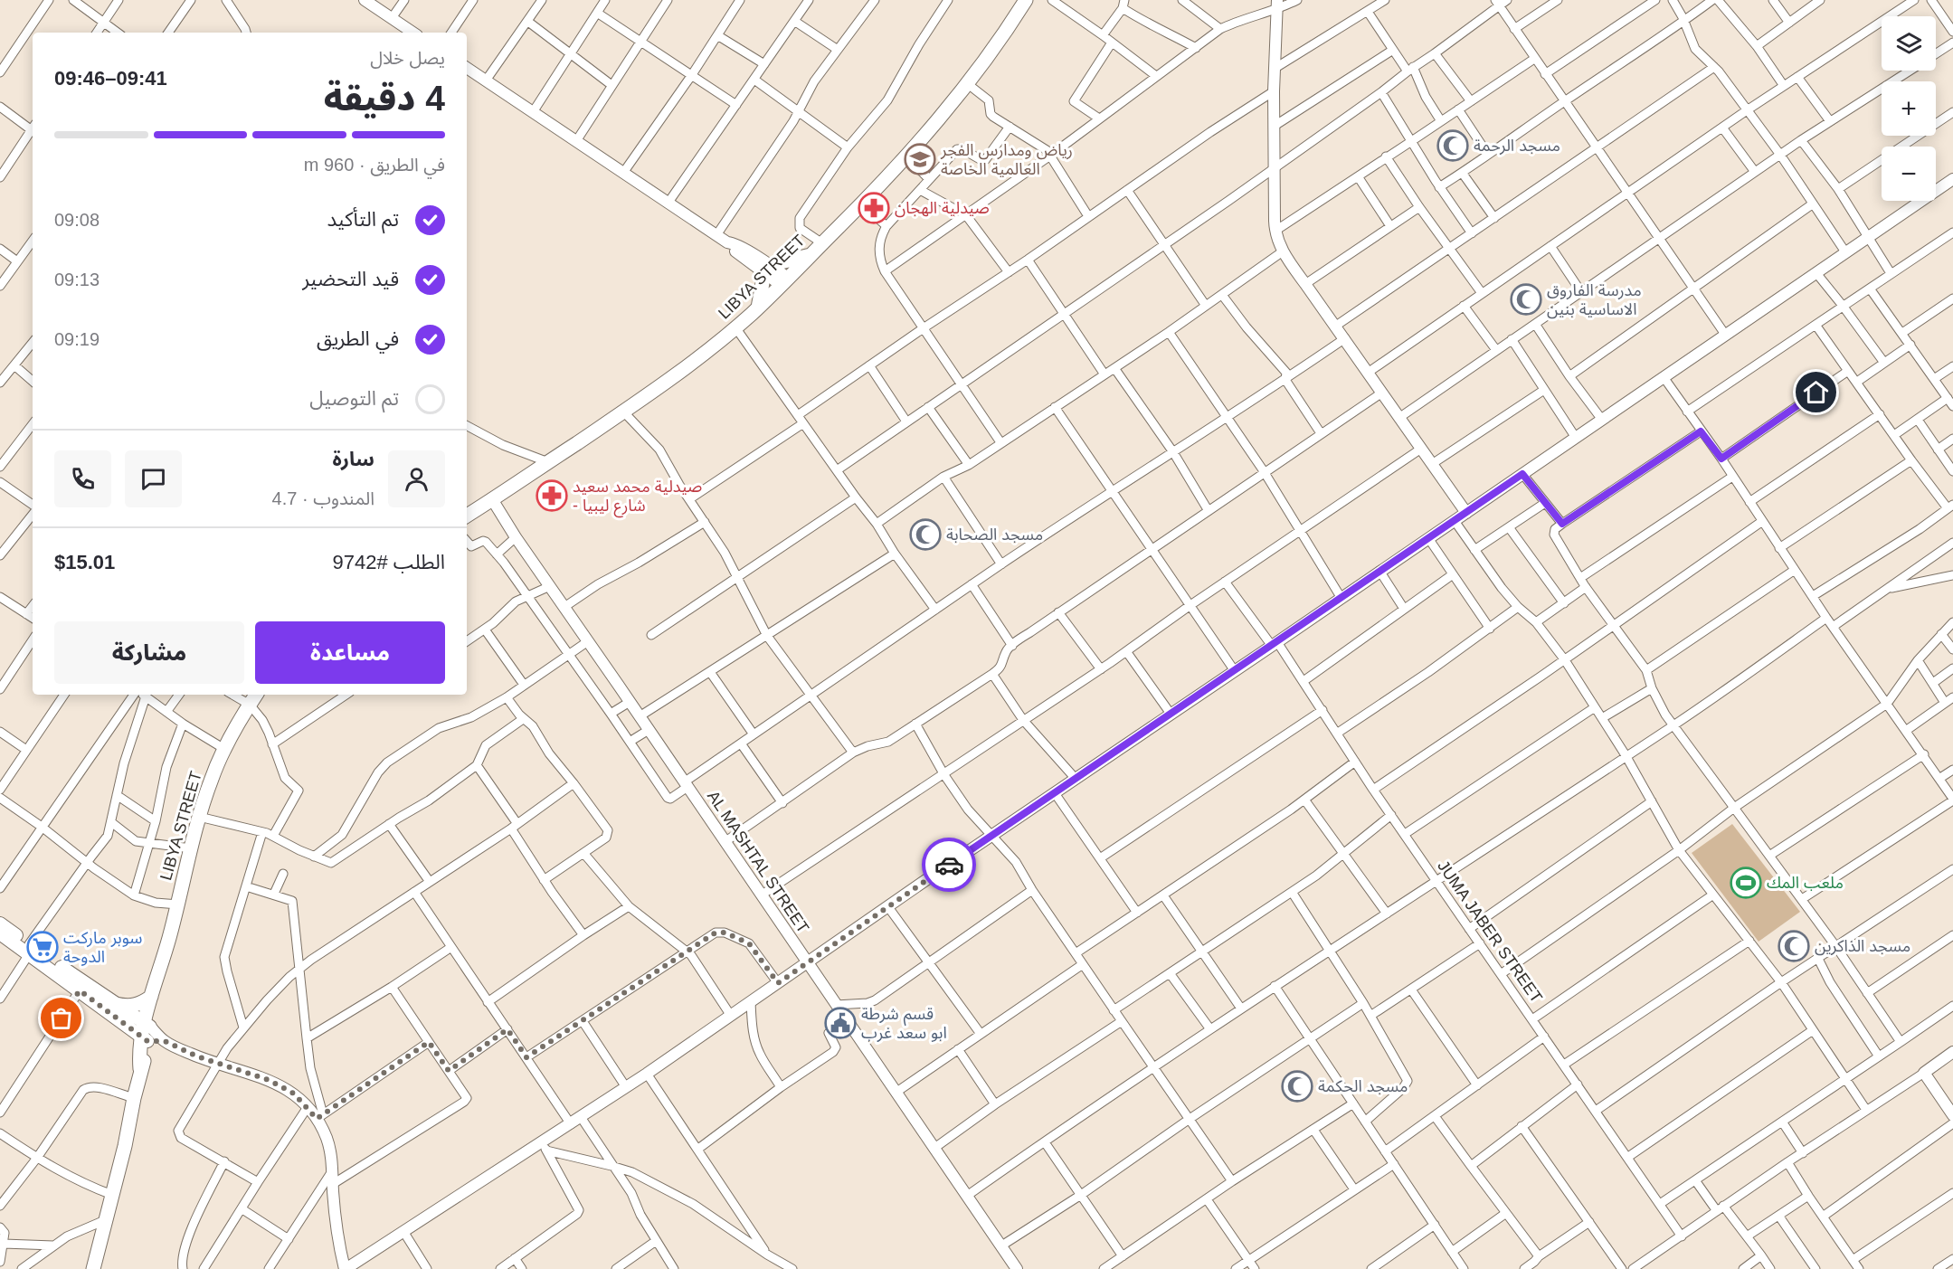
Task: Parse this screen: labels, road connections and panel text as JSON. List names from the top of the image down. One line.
{"streets":{"highway":["LIBYA STREET"],"street":["AL MASHTAL STREET","JUMA JABER STREET"]},"crossings":[["LIBYA STREET","AL MASHTAL STREET"]],"places":{"mosque":["مسجد الرحمة","مدرسة الفاروق الاساسية بنين","مسجد الصحابة","مسجد الذاكرين","مسجد الحكمة"],"school or university":["رياض ومدارس الفجر العالمية الخاصة"],"pharmacy":["صيدلية الهجان","صيدلية محمد سعيد - شارع ليبيا"],"sports":["ملعب المك"],"supermarket":["سوبر ماركت الدوحة"],"public building":["قسم شرطة ابو سعد غرب"]},"page":{"map_buttons":["+","−"],"heading":["4 دقيقة","يصل خلال","09:41–09:46"],"panel":["سارة","المندوب · 4.7","الطلب #9742","$15.01"],"bar":"في الطريق · 960 m","list":[["تم التأكيد","09:08"],["قيد التحضير","09:13"],["في الطريق","09:19"],"تم التوصيل"],"buttons":["مساعدة","مشاركة"]}}
